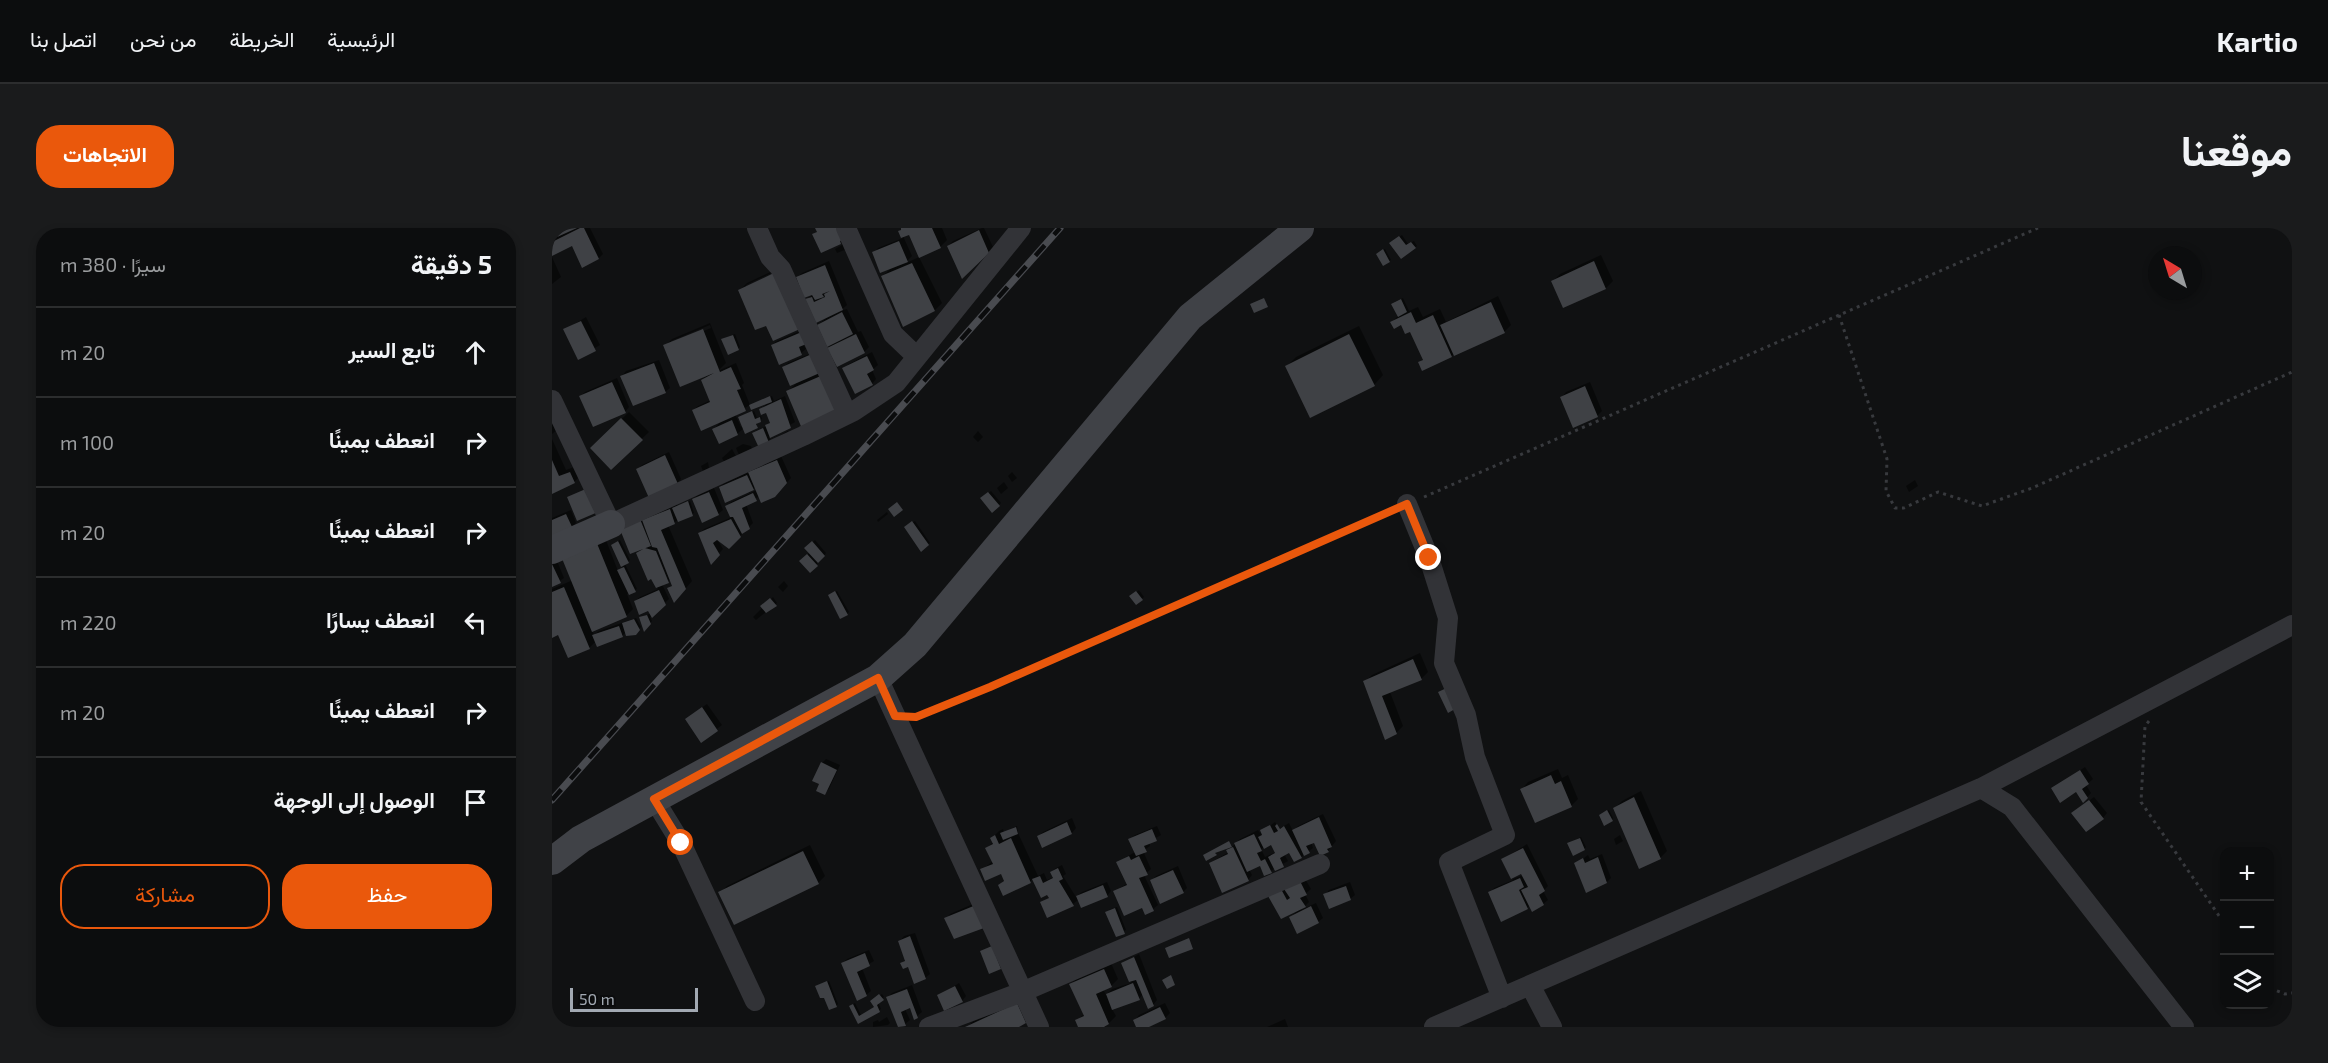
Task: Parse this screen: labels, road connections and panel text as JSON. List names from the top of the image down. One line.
{"scale_bar":"50 m","north":"top left","page":{"header":"Kartio","nav":["الرئيسية","الخريطة","من نحن","اتصل بنا"],"title":"موقعنا","buttons":["الاتجاهات",["حفظ","مشاركة"]],"heading":["5 دقيقة","سيرًا · 380 m"],"list":[["تابع السير","20 m"],["انعطف يمينًا","100 m"],["انعطف يمينًا","20 m"],["انعطف يسارًا","220 m"],["انعطف يمينًا","20 m"],"الوصول إلى الوجهة"],"map_buttons":["+","−"],"scale":"50 m"}}
